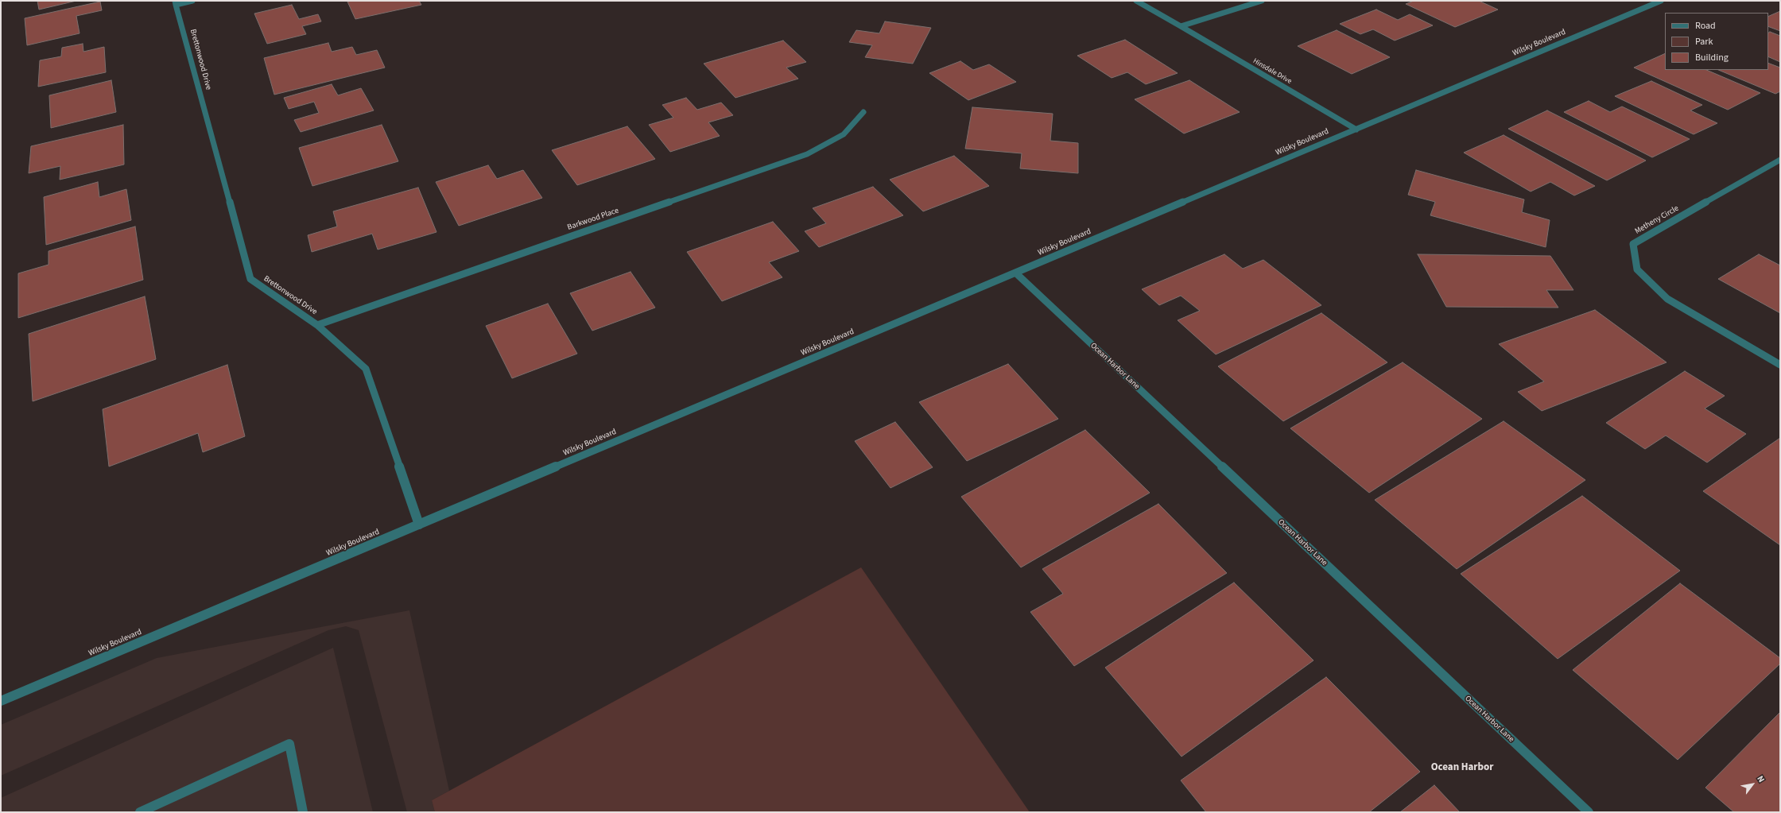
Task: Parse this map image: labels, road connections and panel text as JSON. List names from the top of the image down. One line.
{"streets":{"street":["Wilsky Boulevard","Brettonwood Drive","Hinsdale Drive","Barkwood Place","Metheny Circle","Ocean Harbor Lane"]},"crossings":[["Wilsky Boulevard","Brettonwood Drive"],["Wilsky Boulevard","Hinsdale Drive"],["Wilsky Boulevard","Ocean Harbor Lane"],["Brettonwood Drive","Barkwood Place"]],"districts":["Ocean Harbor"],"legend":["Road","Park","Building"],"north":"top right"}
